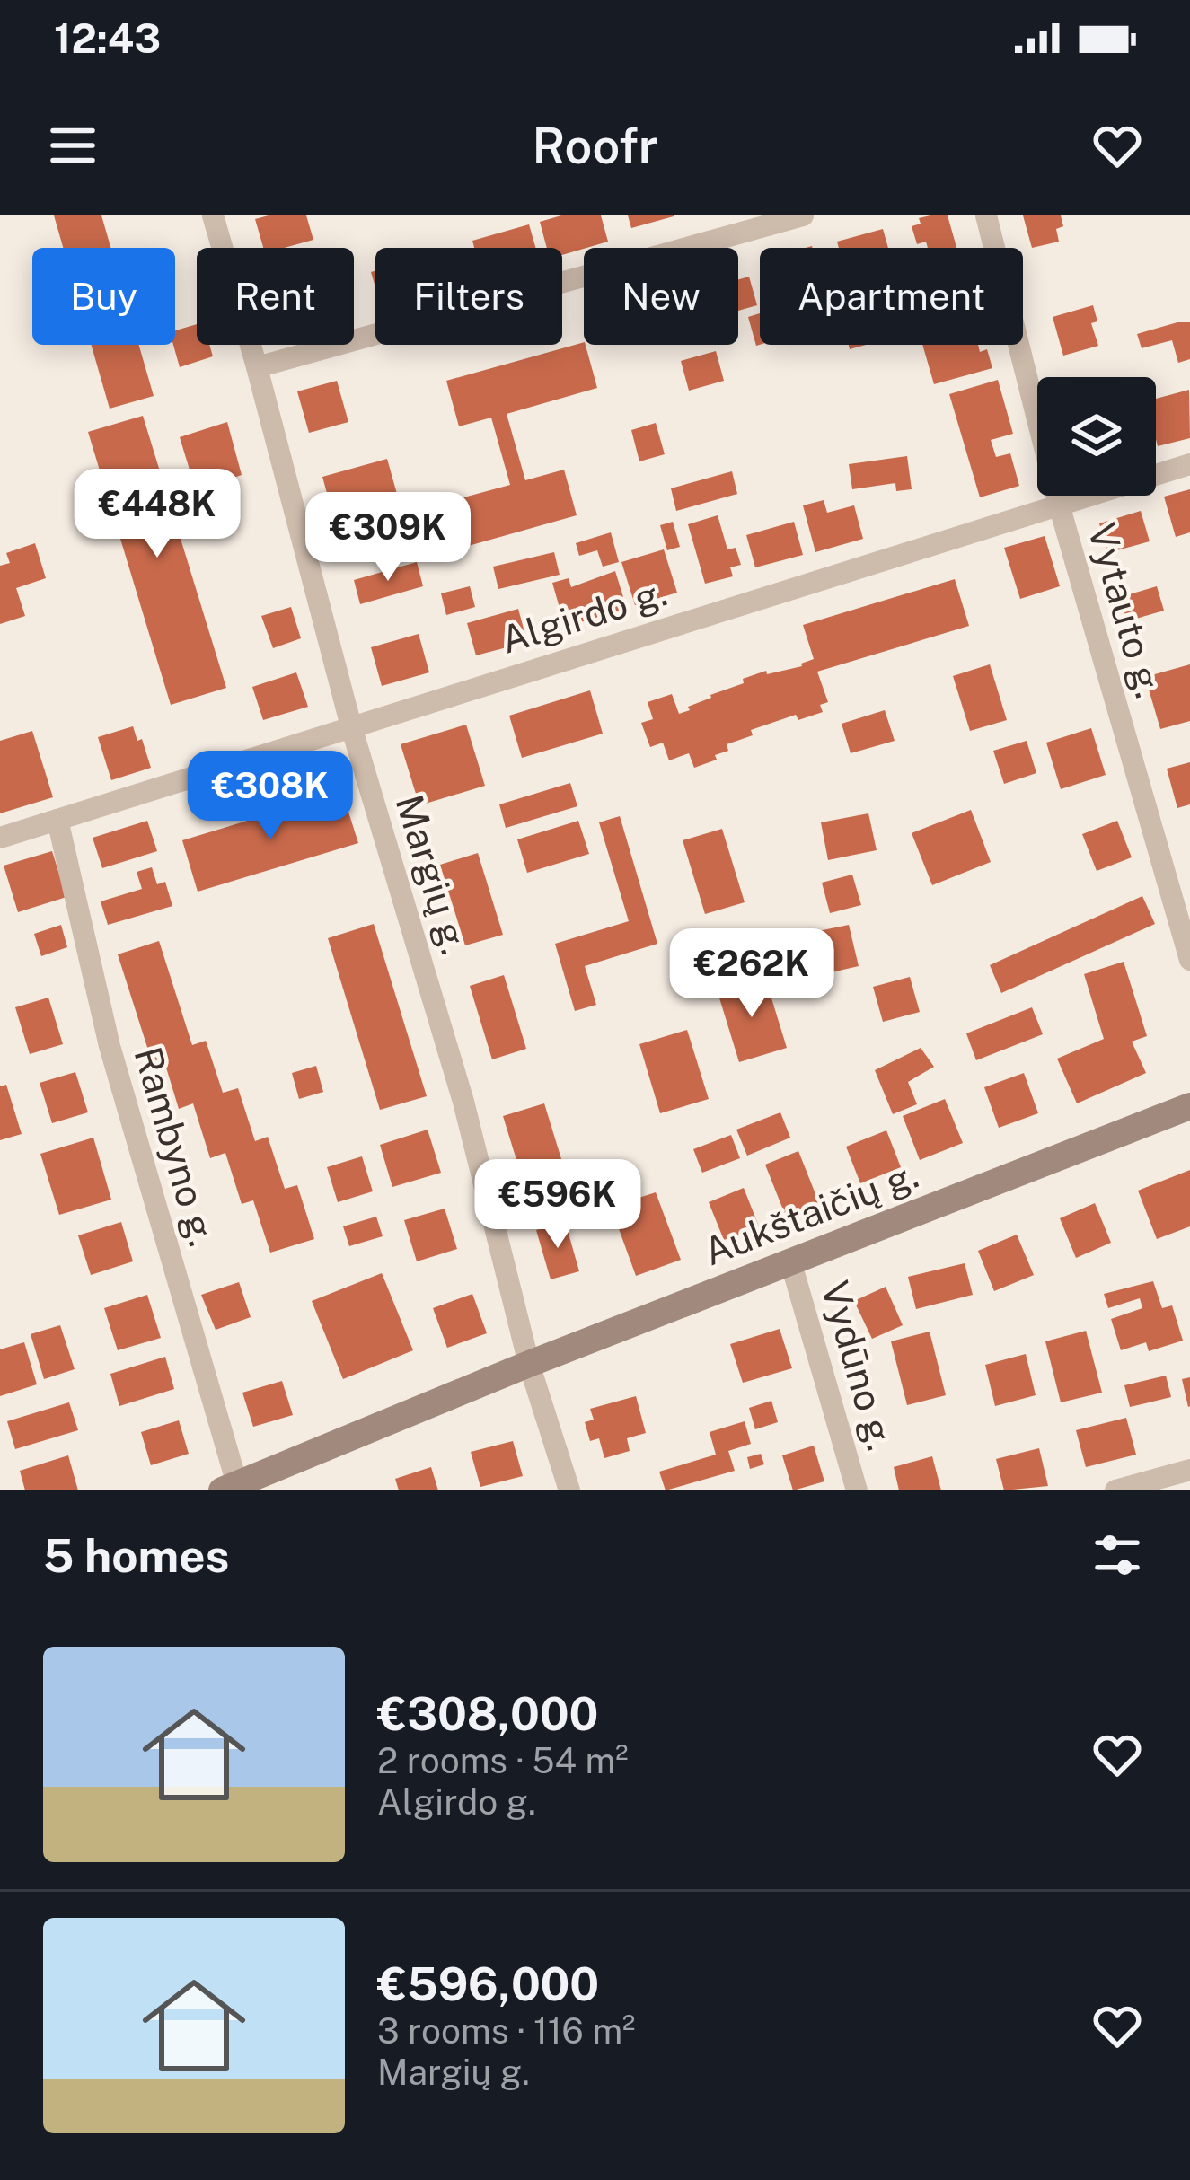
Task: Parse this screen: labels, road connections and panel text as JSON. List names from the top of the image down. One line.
{"streets":{"main road":["Aukštaičių g."],"street":["Vytauto g.","Algirdo g.","Margių g.","Rambyno g.","Vydūno g."]},"crossings":[["Vytauto g.","Algirdo g."],["Algirdo g.","Margių g."],["Algirdo g.","Rambyno g."],["Margių g.","Aukštaičių g."],["Rambyno g.","Aukštaičių g."],["Aukštaičių g.","Vydūno g."]],"page":{"status":"12:43","header":"Roofr","chip":["Buy","Rent","Filters","New","Apartment"],"price":["€448K","€309K","€308K","€262K","€596K"],"heading":"5 homes","list":[{"name":"€308,000","note":"2 rooms · 54 m² · Algirdo g."},{"name":"€596,000","note":"3 rooms · 116 m² · Margių g."}]}}
